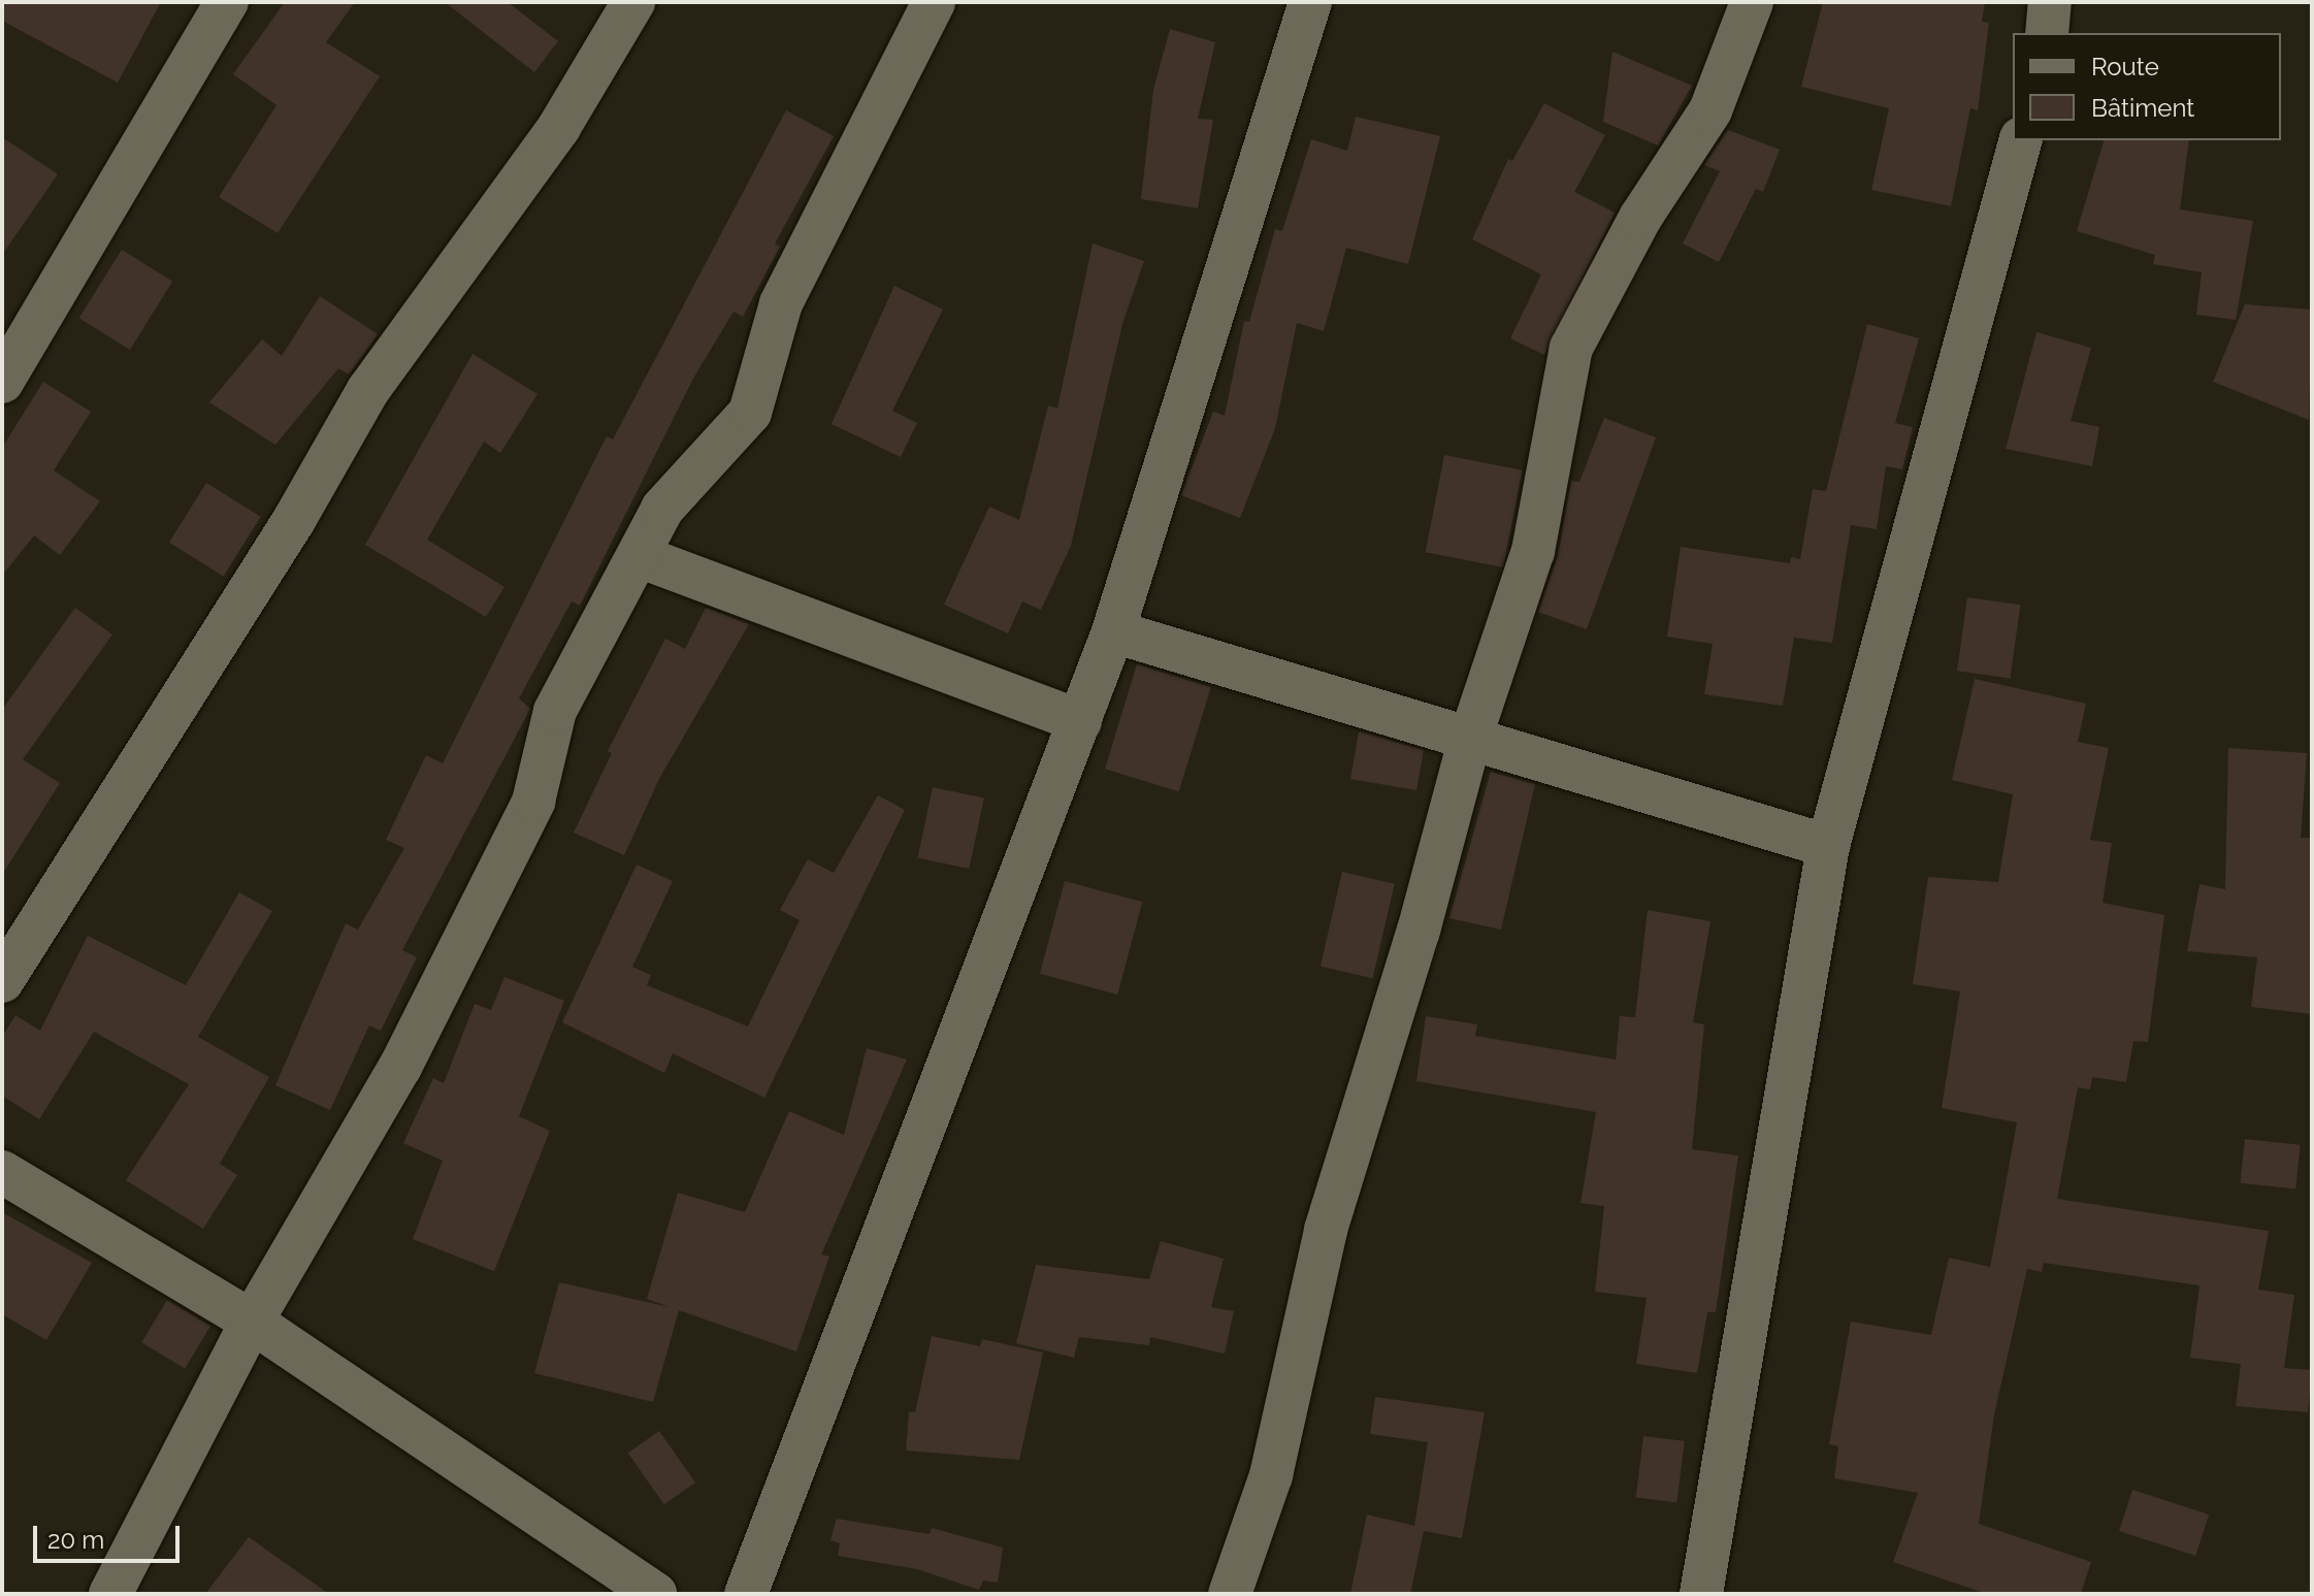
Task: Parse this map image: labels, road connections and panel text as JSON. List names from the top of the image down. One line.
{"legend":["Route","Bâtiment"],"scale_bar":"20 m"}
